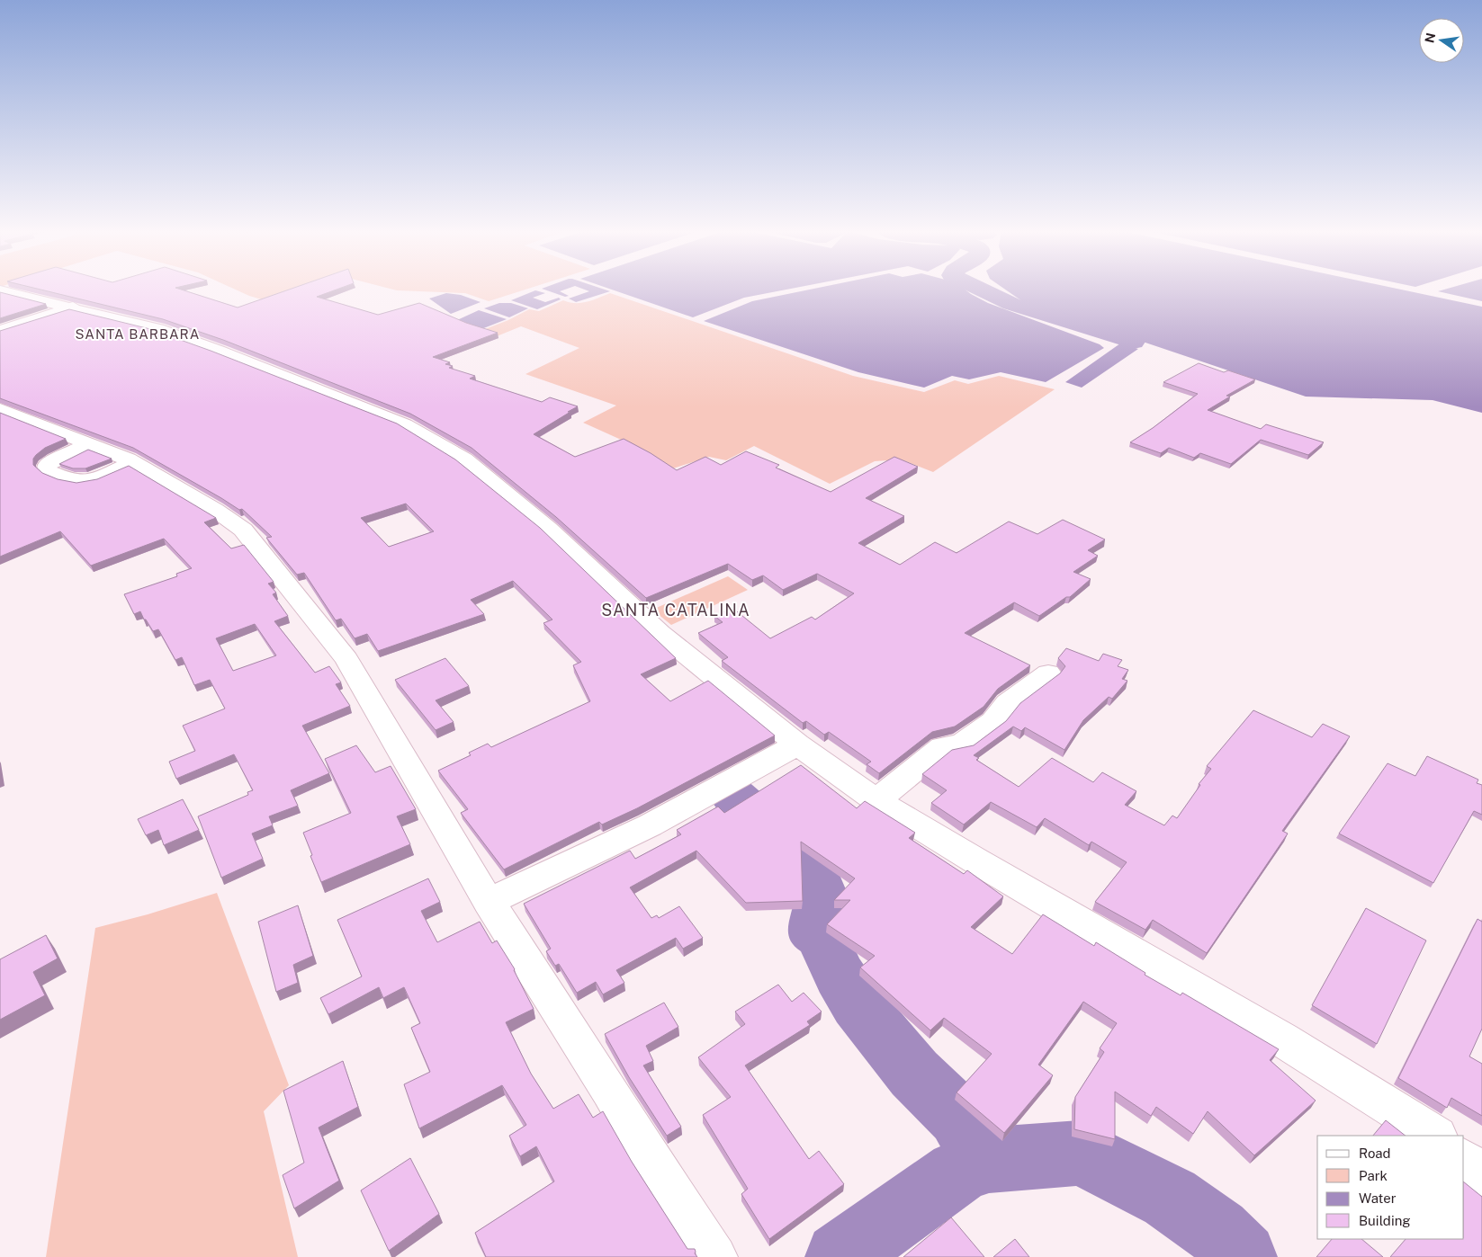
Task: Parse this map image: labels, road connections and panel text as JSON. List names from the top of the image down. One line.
{"districts":["SANTA BARBARA","SANTA CATALINA"],"legend":["Road","Park","Water","Building"],"north":"left"}
